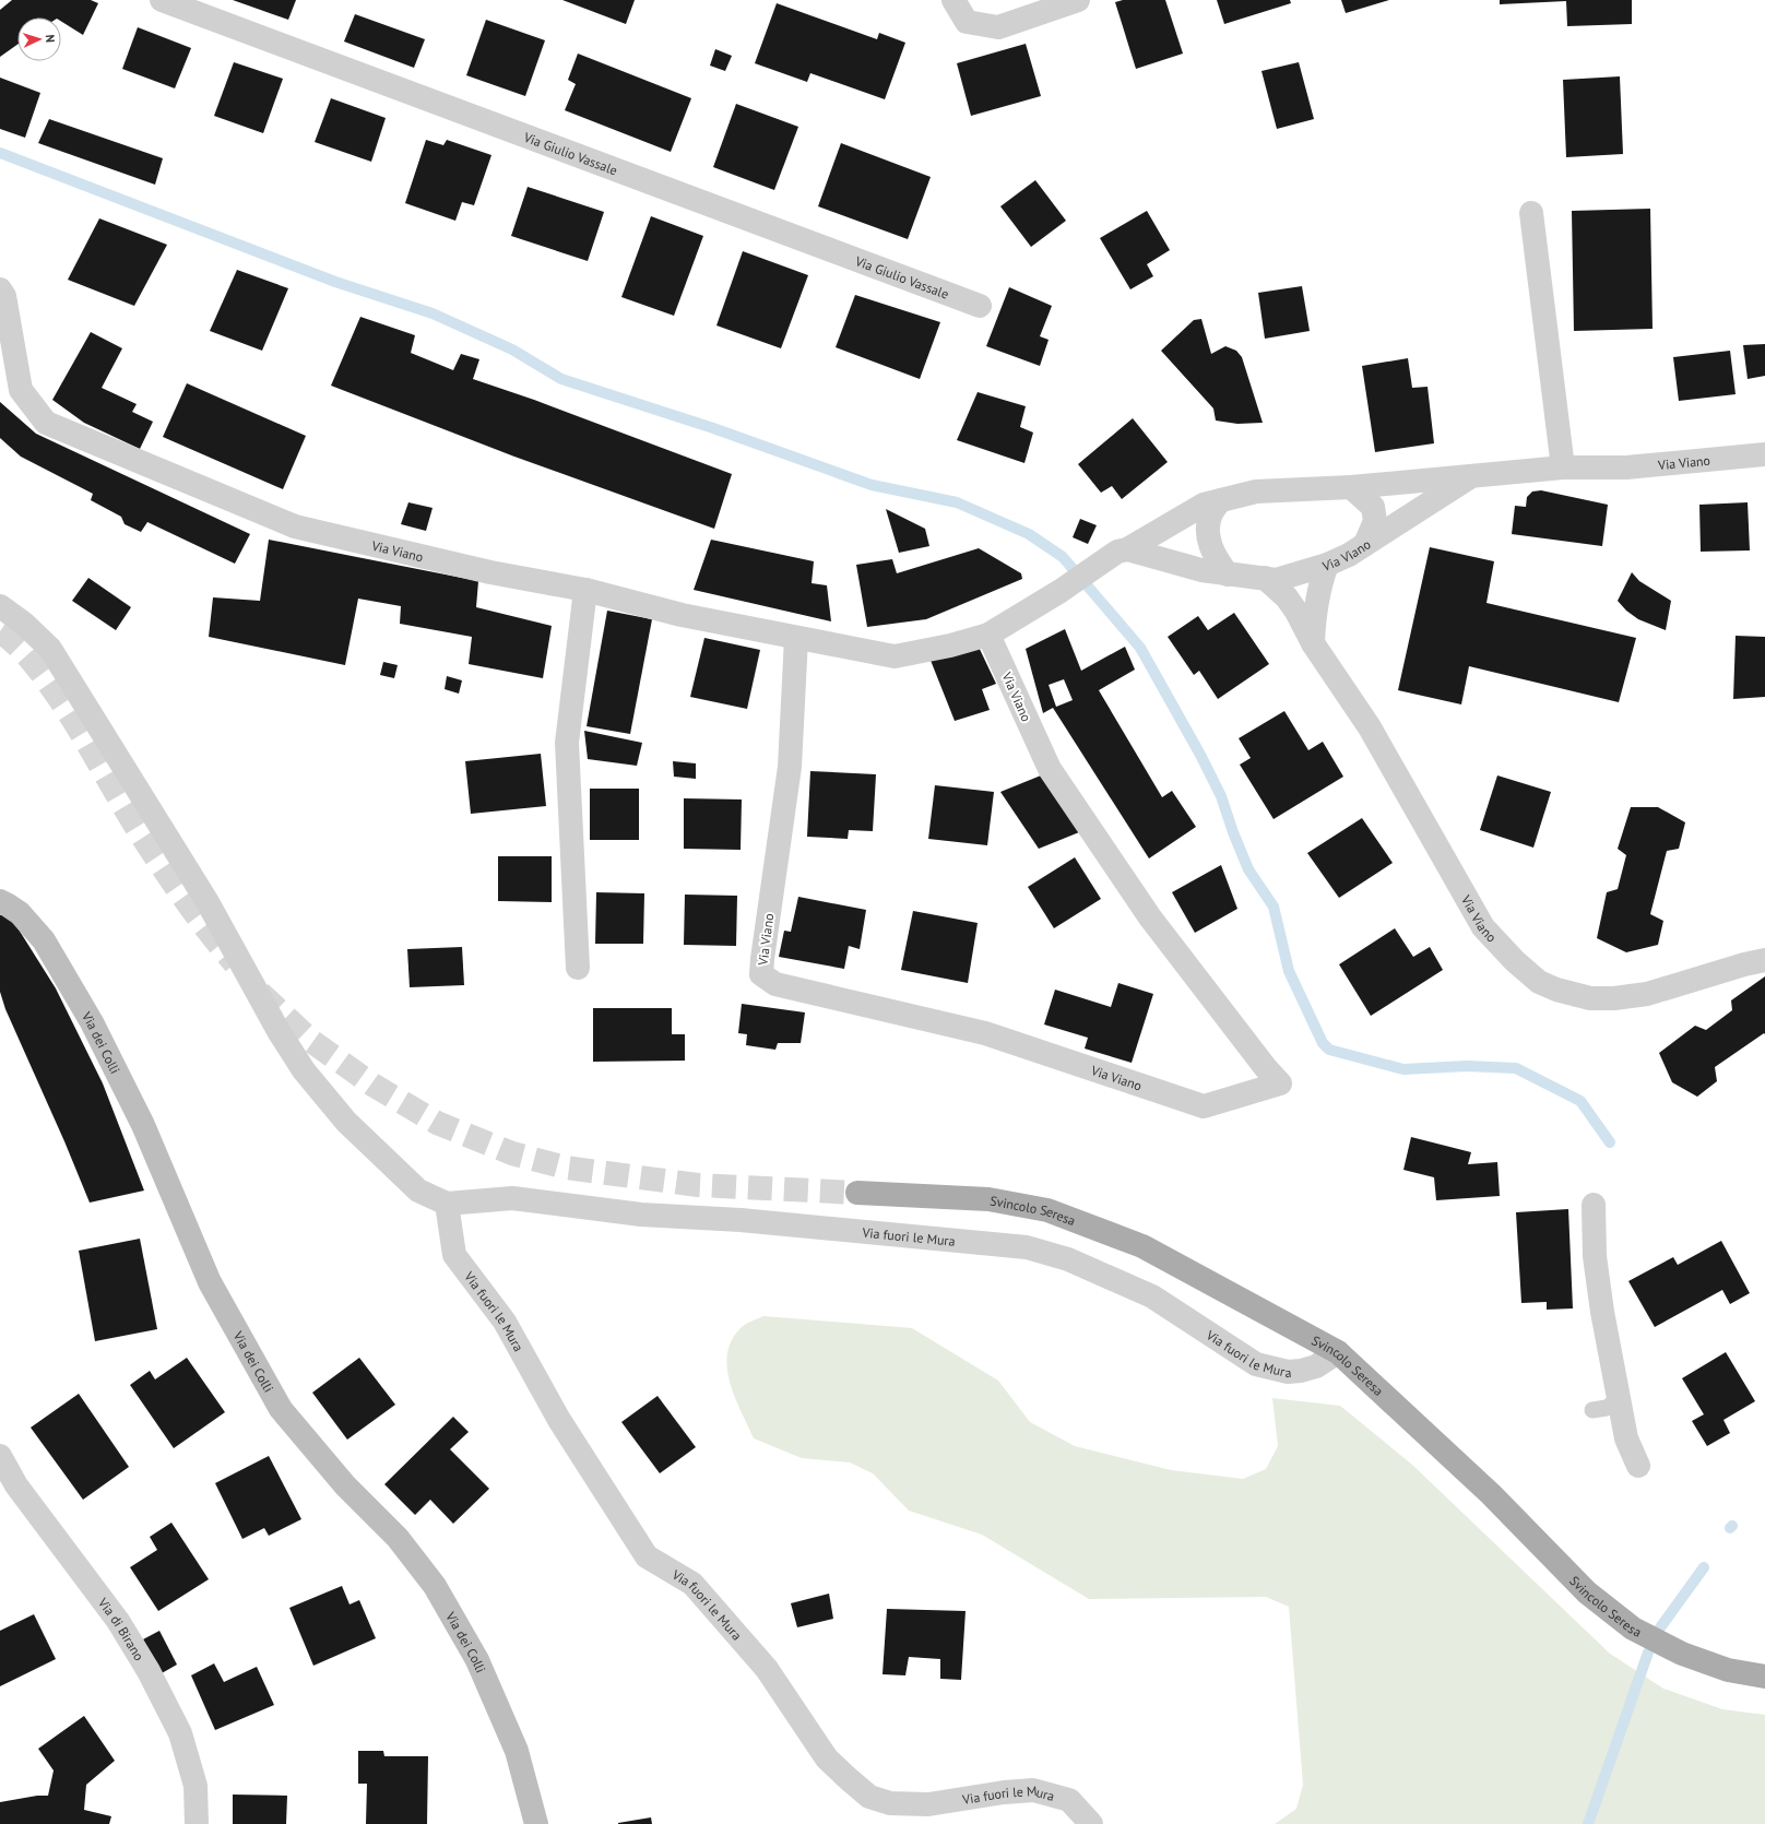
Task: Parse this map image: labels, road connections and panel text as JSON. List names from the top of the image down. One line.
{"streets":{"main road":["Svincolo Seresa"],"street":["Via Giulio Vassale","Via Viano","Via dei Colli","Via fuori le Mura","Via di Birano"]},"crossings":[["Svincolo Seresa","Via fuori le Mura"]],"north":"right"}
